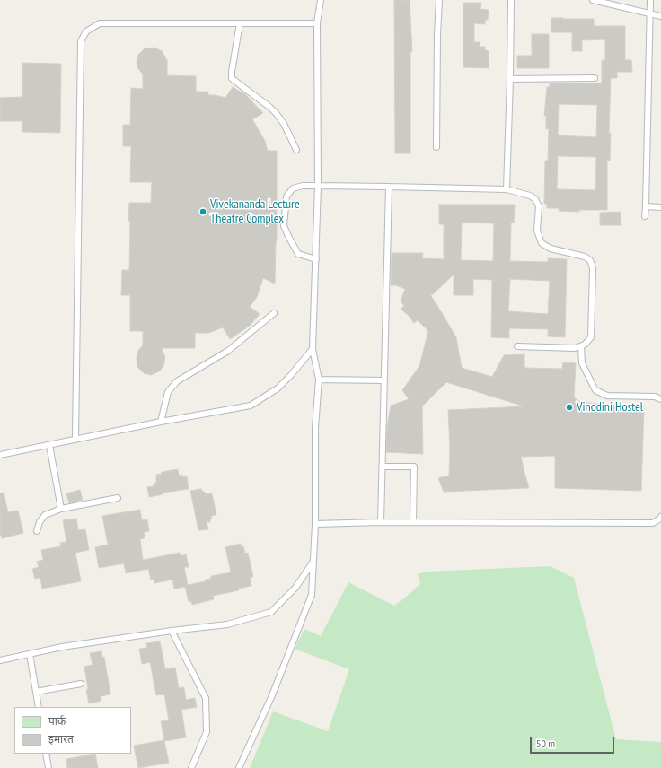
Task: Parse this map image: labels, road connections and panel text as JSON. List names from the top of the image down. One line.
{"places":["Vivekananda Lecture Theatre Complex","Vinodini Hostel"],"legend":["पार्क","इमारत"],"scale_bar":"50 m"}
